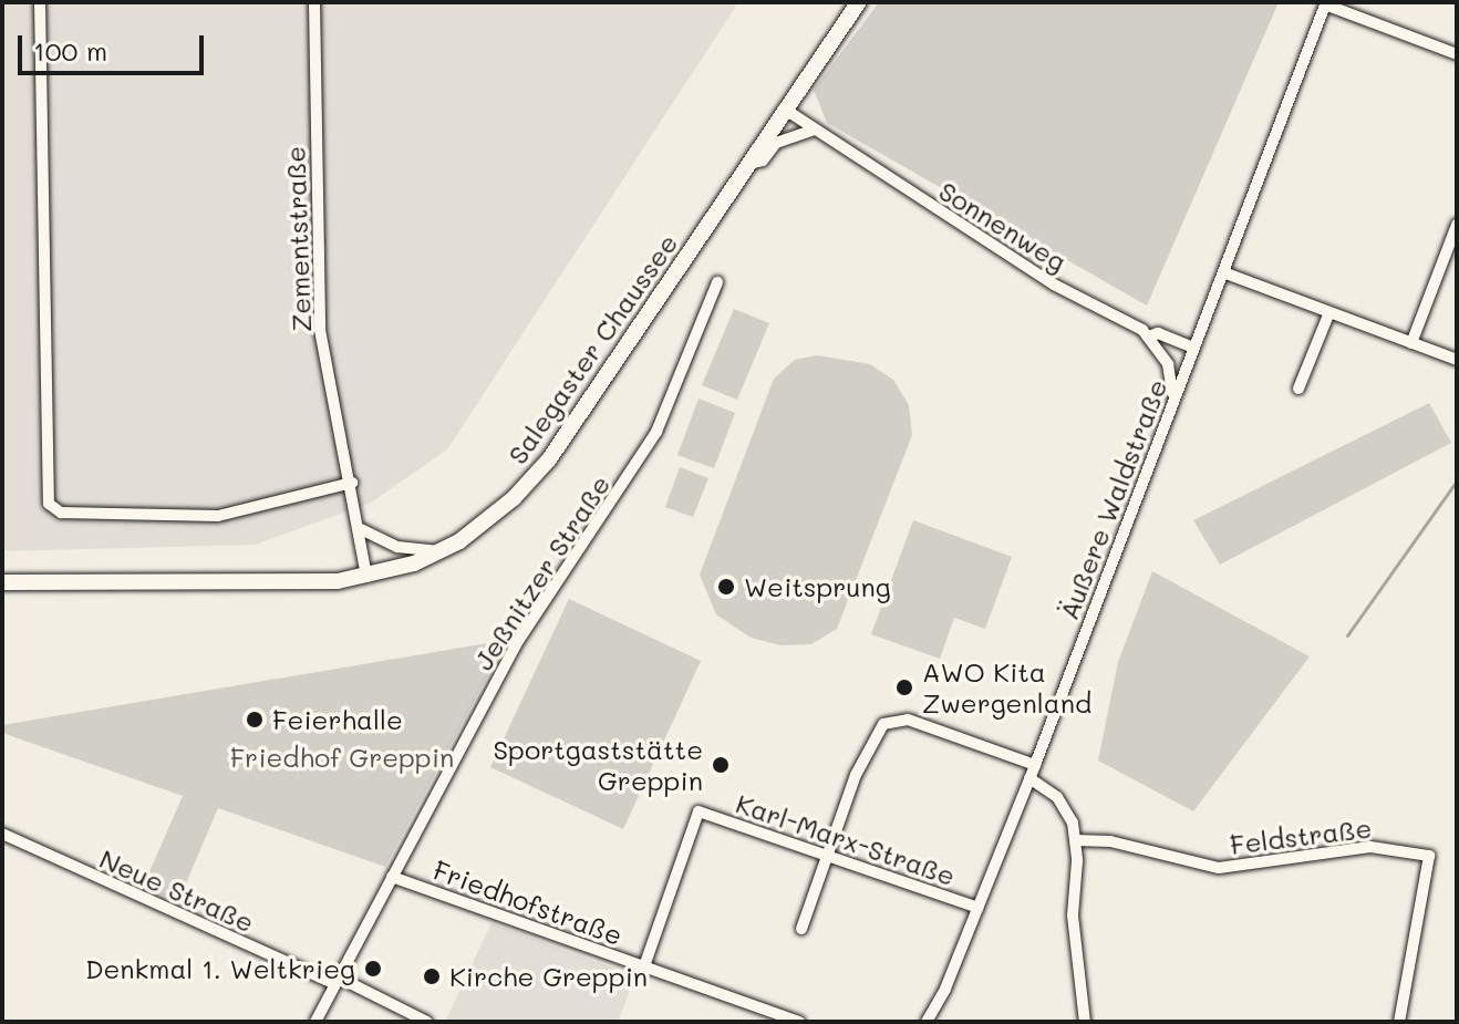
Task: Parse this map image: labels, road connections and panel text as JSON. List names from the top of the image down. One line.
{"streets":{"main road":["Salegaster Chaussee"],"street":["Sonnenweg","Zementstraße","Äußere Waldstraße","Jeßnitzer Straße","Feldstraße","Karl-Marx-Straße","Neue Straße","Friedhofstraße"]},"crossings":[["Sonnenweg","Salegaster Chaussee"],["Sonnenweg","Äußere Waldstraße"],["Zementstraße","Salegaster Chaussee"],["Äußere Waldstraße","Karl-Marx-Straße"],["Jeßnitzer Straße","Neue Straße"],["Jeßnitzer Straße","Friedhofstraße"],["Karl-Marx-Straße","Friedhofstraße"]],"parks":["Friedhof Greppin"],"places":["Weitsprung","AWO Kita Zwergenland","Feierhalle","Sportgaststätte Greppin","Denkmal 1. Weltkrieg","Kirche Greppin"],"scale_bar":"100 m"}
